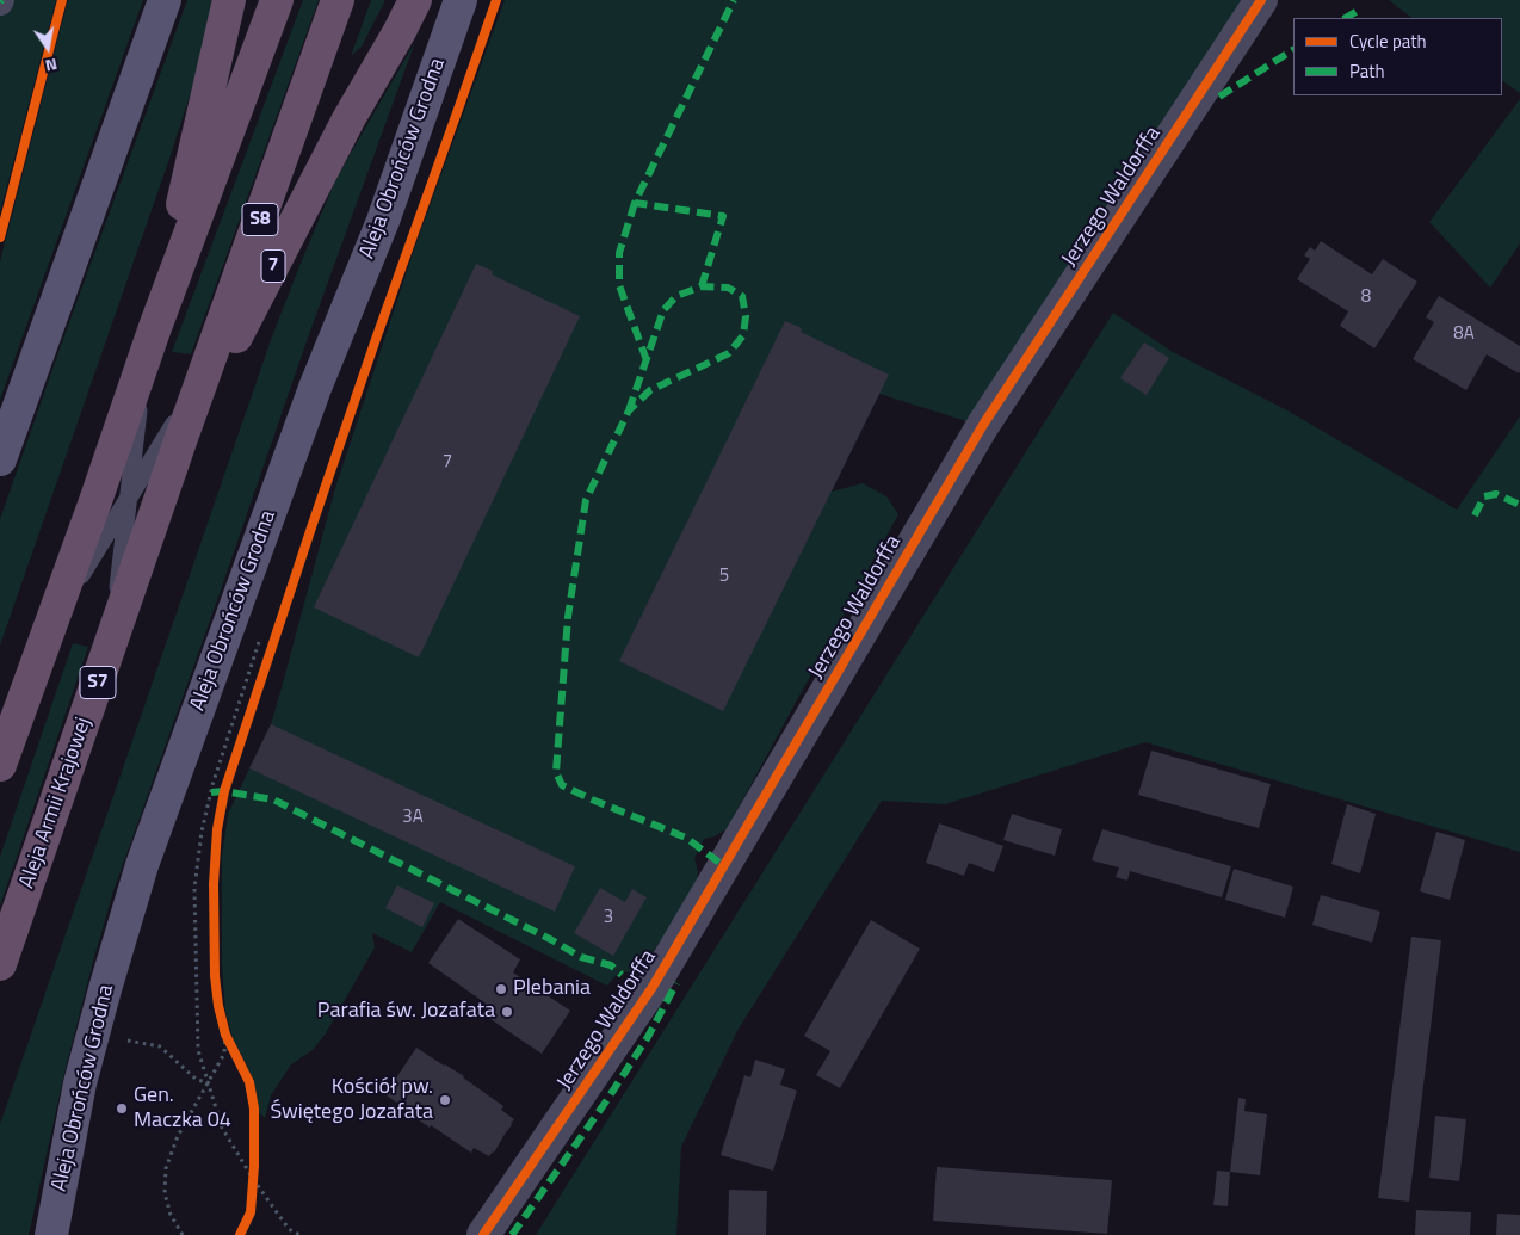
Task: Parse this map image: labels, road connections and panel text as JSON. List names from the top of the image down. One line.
{"streets":{"highway":["S8","7","S7","Aleja Armii Krajowej"],"main road":["Aleja Obrońców Grodna"],"street":["Jerzego Waldorffa"]},"crossings":[["S8","7"],["S8","Aleja Armii Krajowej"],["7","Aleja Armii Krajowej"]],"places":["Plebania","Parafia św. Jozafata","Kościół pw. Świętego Jozafata","Gen. Maczka 04"],"house_numbers":["8","8A","7","5","3A","3"],"legend":["Cycle path","Path"],"north":"bottom"}
